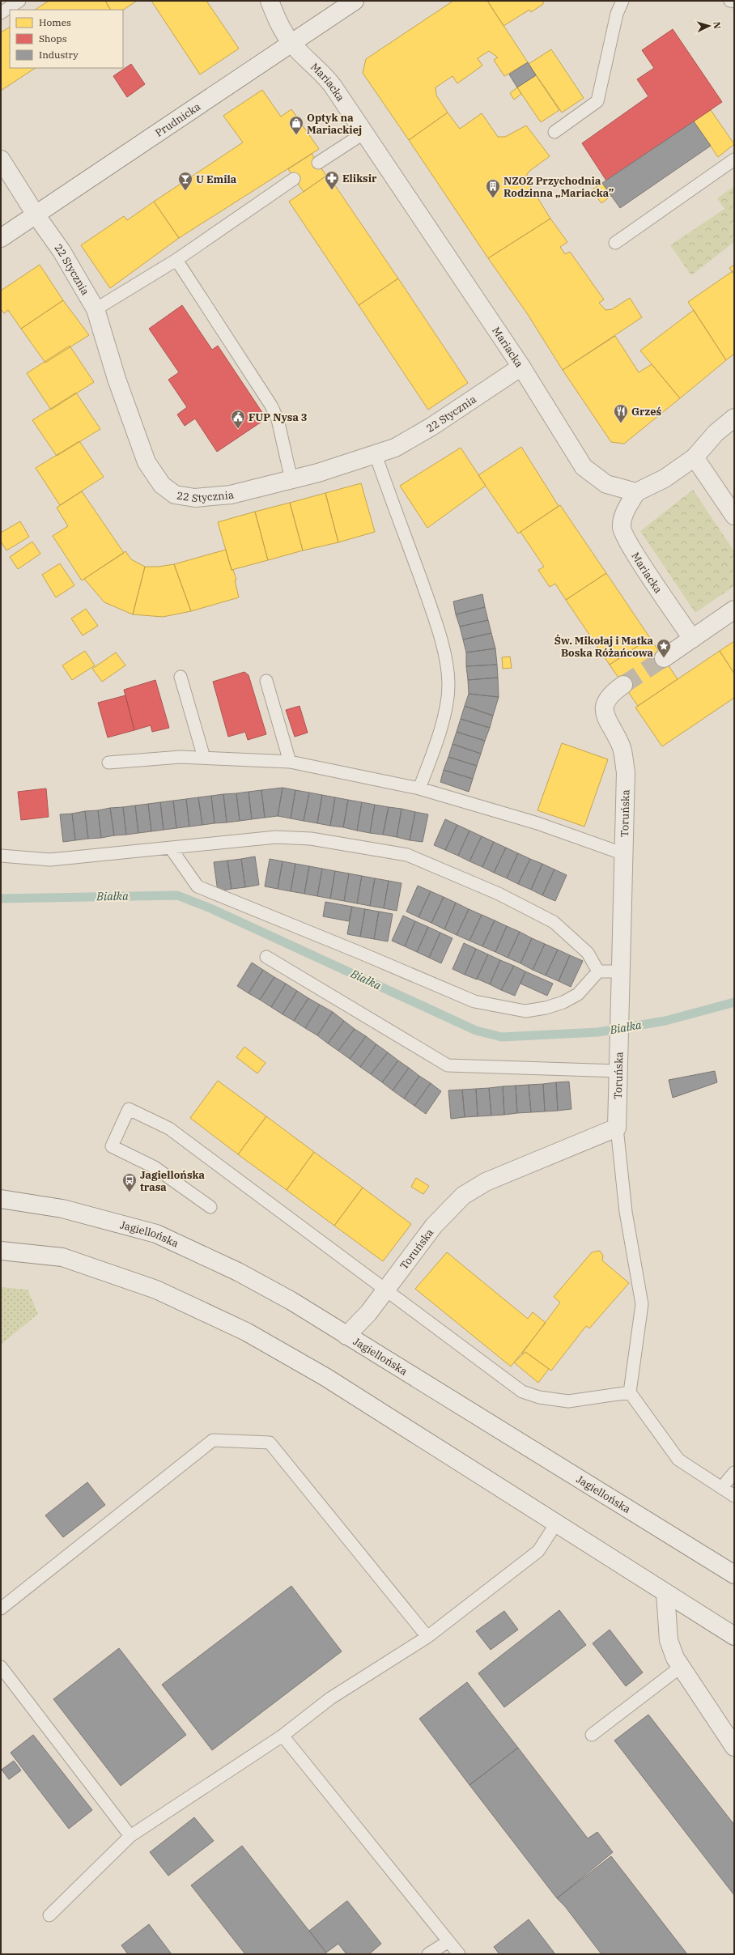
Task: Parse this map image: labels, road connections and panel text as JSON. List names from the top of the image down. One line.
{"streets":{"street":["Mariacka","Prudnicka","22 Stycznia","Toruńska","Jagiellońska"]},"crossings":[["Mariacka","Prudnicka"],["Mariacka","22 Stycznia"],["Prudnicka","22 Stycznia"],["Toruńska","Jagiellońska"]],"water":["Białka"],"places":{"shop":["Optyk na Mariackiej"],"pharmacy":["Eliksir"],"bar":["U Emila"],"building":["NZOZ Przychodnia Rodzinna „Mariacka”"],"restaurant":["Grześ"],"public building":["FUP Nysa 3"],"place":["Św. Mikołaj i Matka Boska Różańcowa"],"bus stop":["Jagiellońska trasa"]},"legend":["Homes","Shops","Industry"],"north":"right"}
